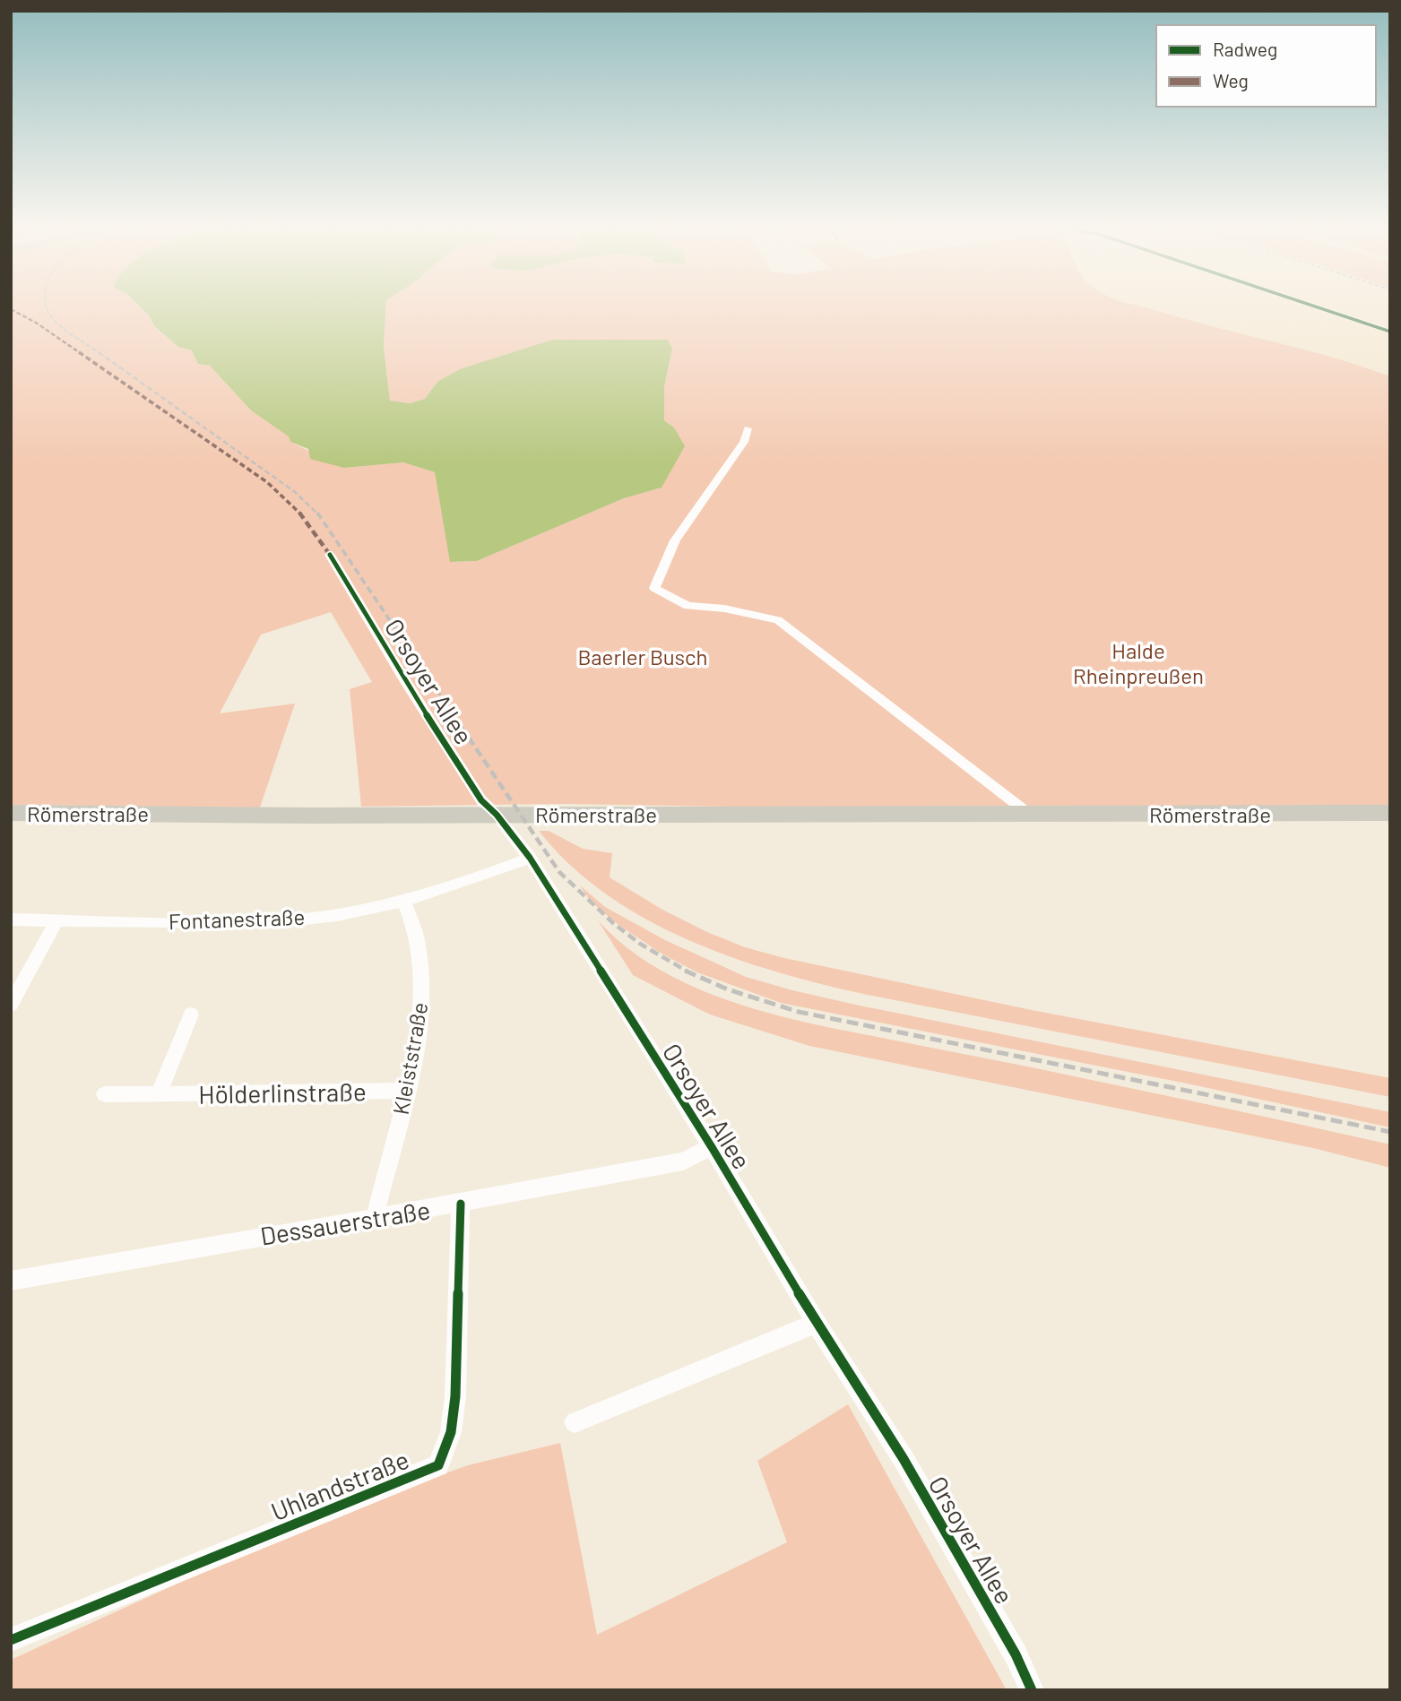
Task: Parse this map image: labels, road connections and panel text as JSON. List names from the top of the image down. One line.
{"streets":{"main road":["Römerstraße"],"street":["Orsoyer Allee","Fontanestraße","Kleiststraße","Hölderlinstraße","Dessauerstraße","Uhlandstraße"]},"crossings":[["Orsoyer Allee","Römerstraße"],["Orsoyer Allee","Fontanestraße"],["Orsoyer Allee","Dessauerstraße"],["Fontanestraße","Kleiststraße"],["Kleiststraße","Hölderlinstraße"],["Kleiststraße","Dessauerstraße"],["Dessauerstraße","Uhlandstraße"]],"parks":["Halde Rheinpreußen","Baerler Busch"],"legend":["Radweg","Weg"]}
